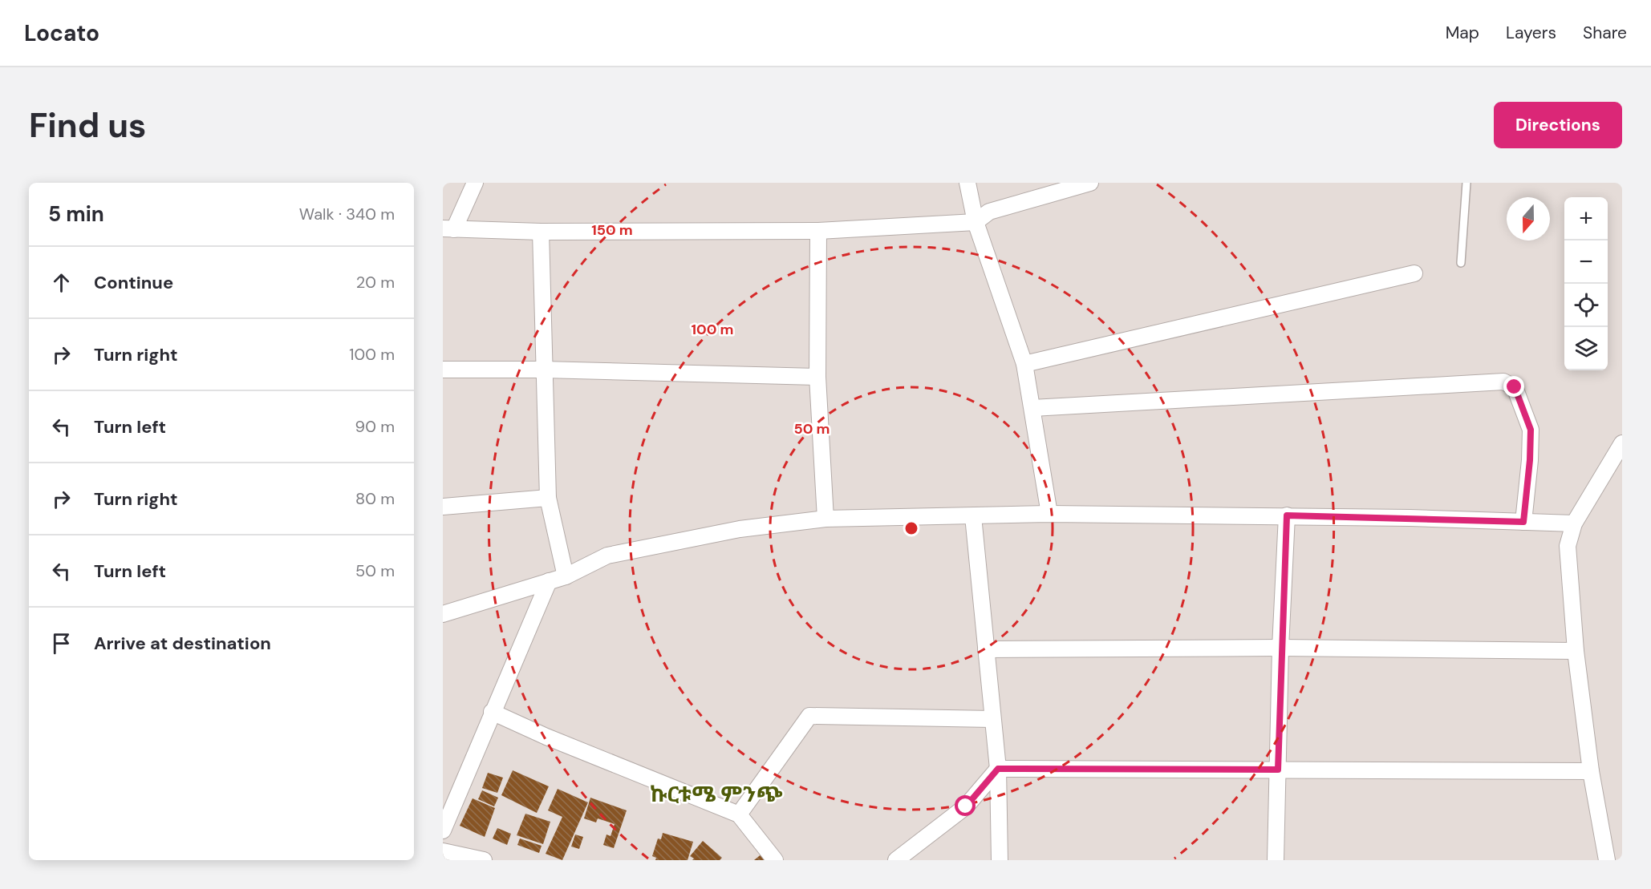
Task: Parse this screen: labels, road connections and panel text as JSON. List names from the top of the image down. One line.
{"districts":["ኩርቱሜ ምንጭ"],"north":"bottom","page":{"header":"Locato","nav":["Map","Layers","Share"],"buttons":"Directions","title":"Find us","heading":["5 min","Walk · 340 m"],"map_buttons":["+","−"],"list":[["Continue","20 m"],["Turn right","100 m"],["Turn left","90 m"],["Turn right","80 m"],["Turn left","50 m"],"Arrive at destination"]},"rings":["150 m","100 m","50 m"]}
